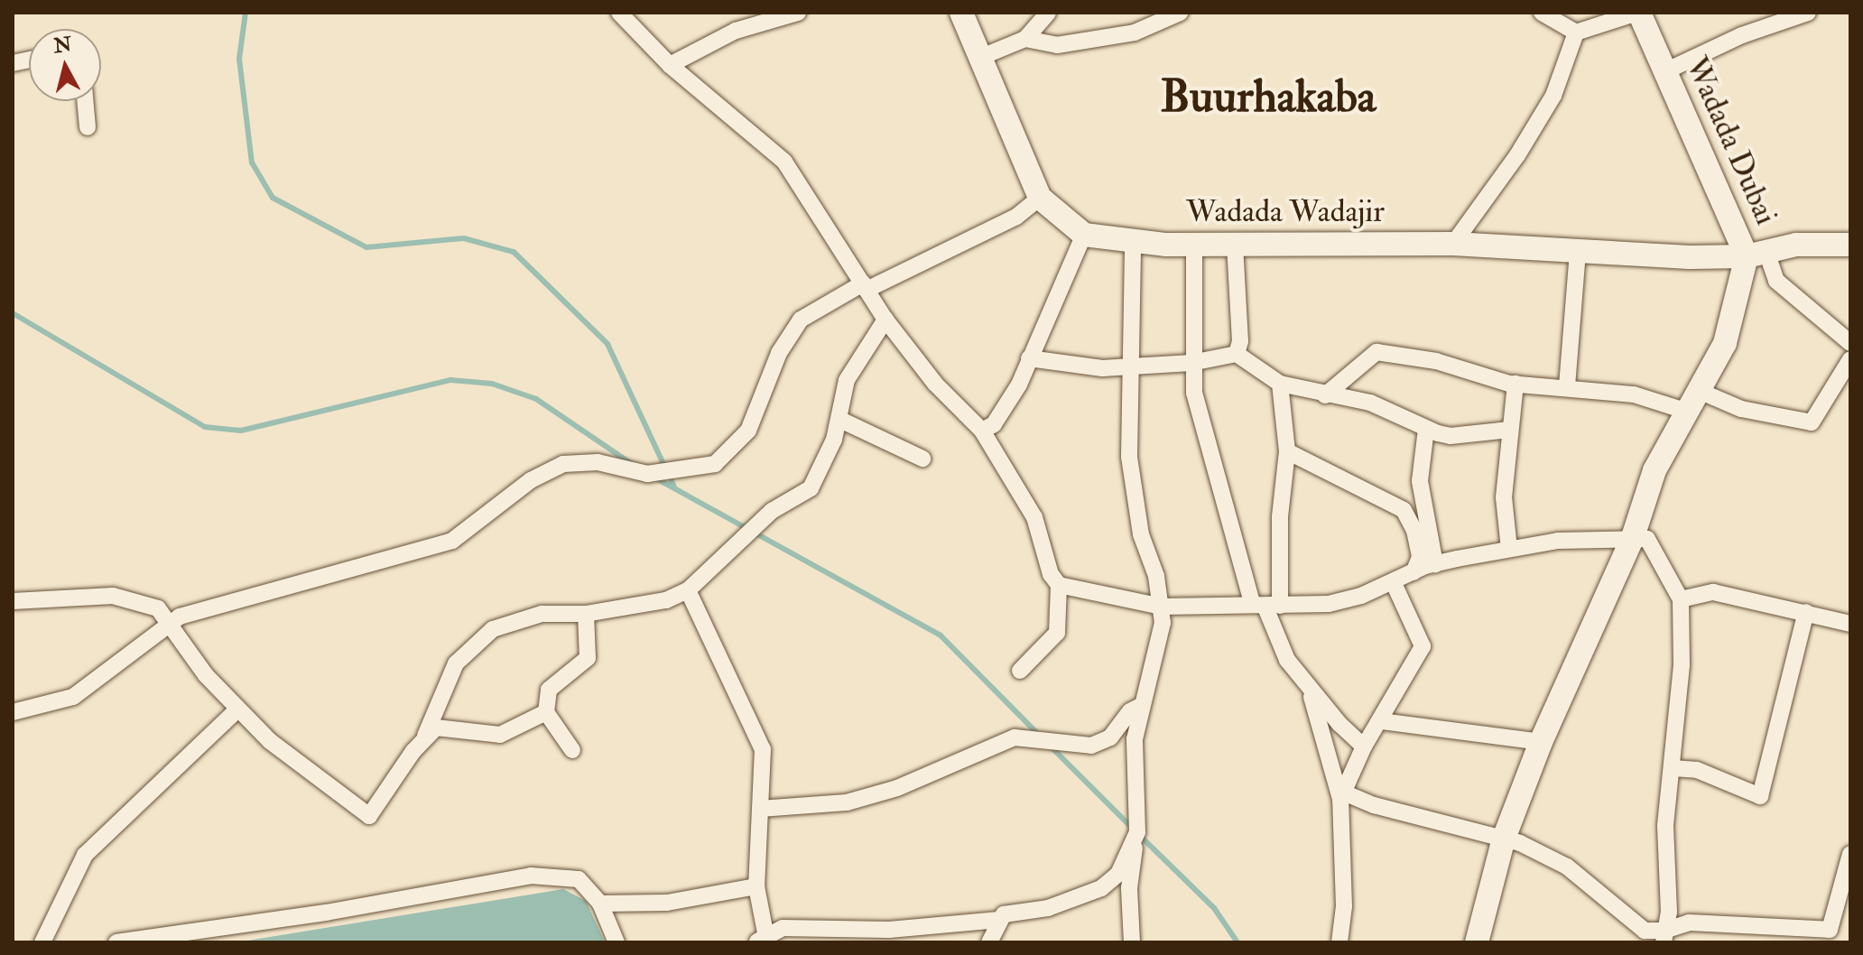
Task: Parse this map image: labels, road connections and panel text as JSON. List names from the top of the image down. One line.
{"streets":{"street":["Wadada Dubai","Wadada Wadajir"]},"crossings":[["Wadada Dubai","Wadada Wadajir"]],"districts":["Buurhakaba"],"north":"top"}
